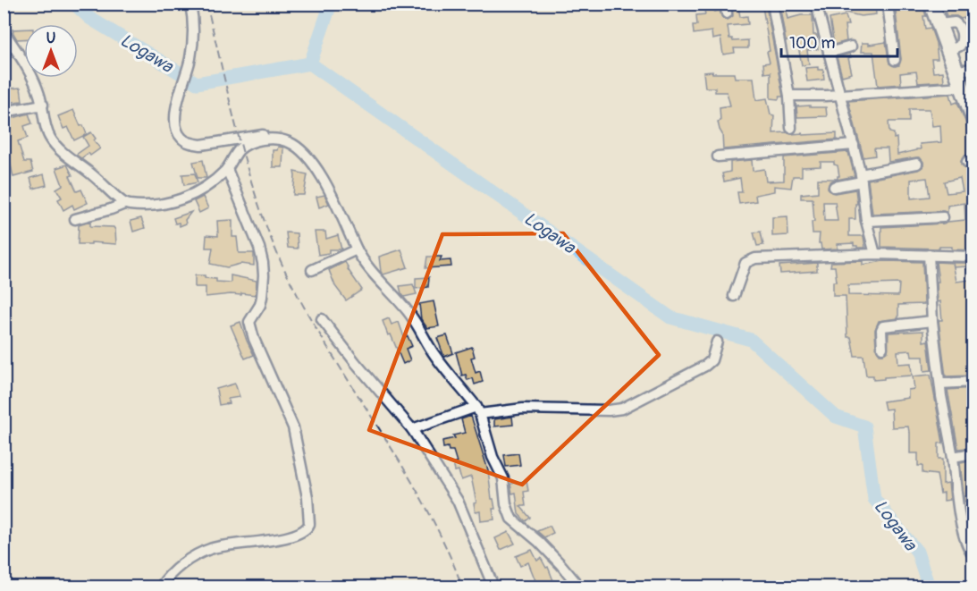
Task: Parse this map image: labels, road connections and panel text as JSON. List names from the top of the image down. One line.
{"water":["Logawa"],"scale_bar":"100 m","north":"top"}
